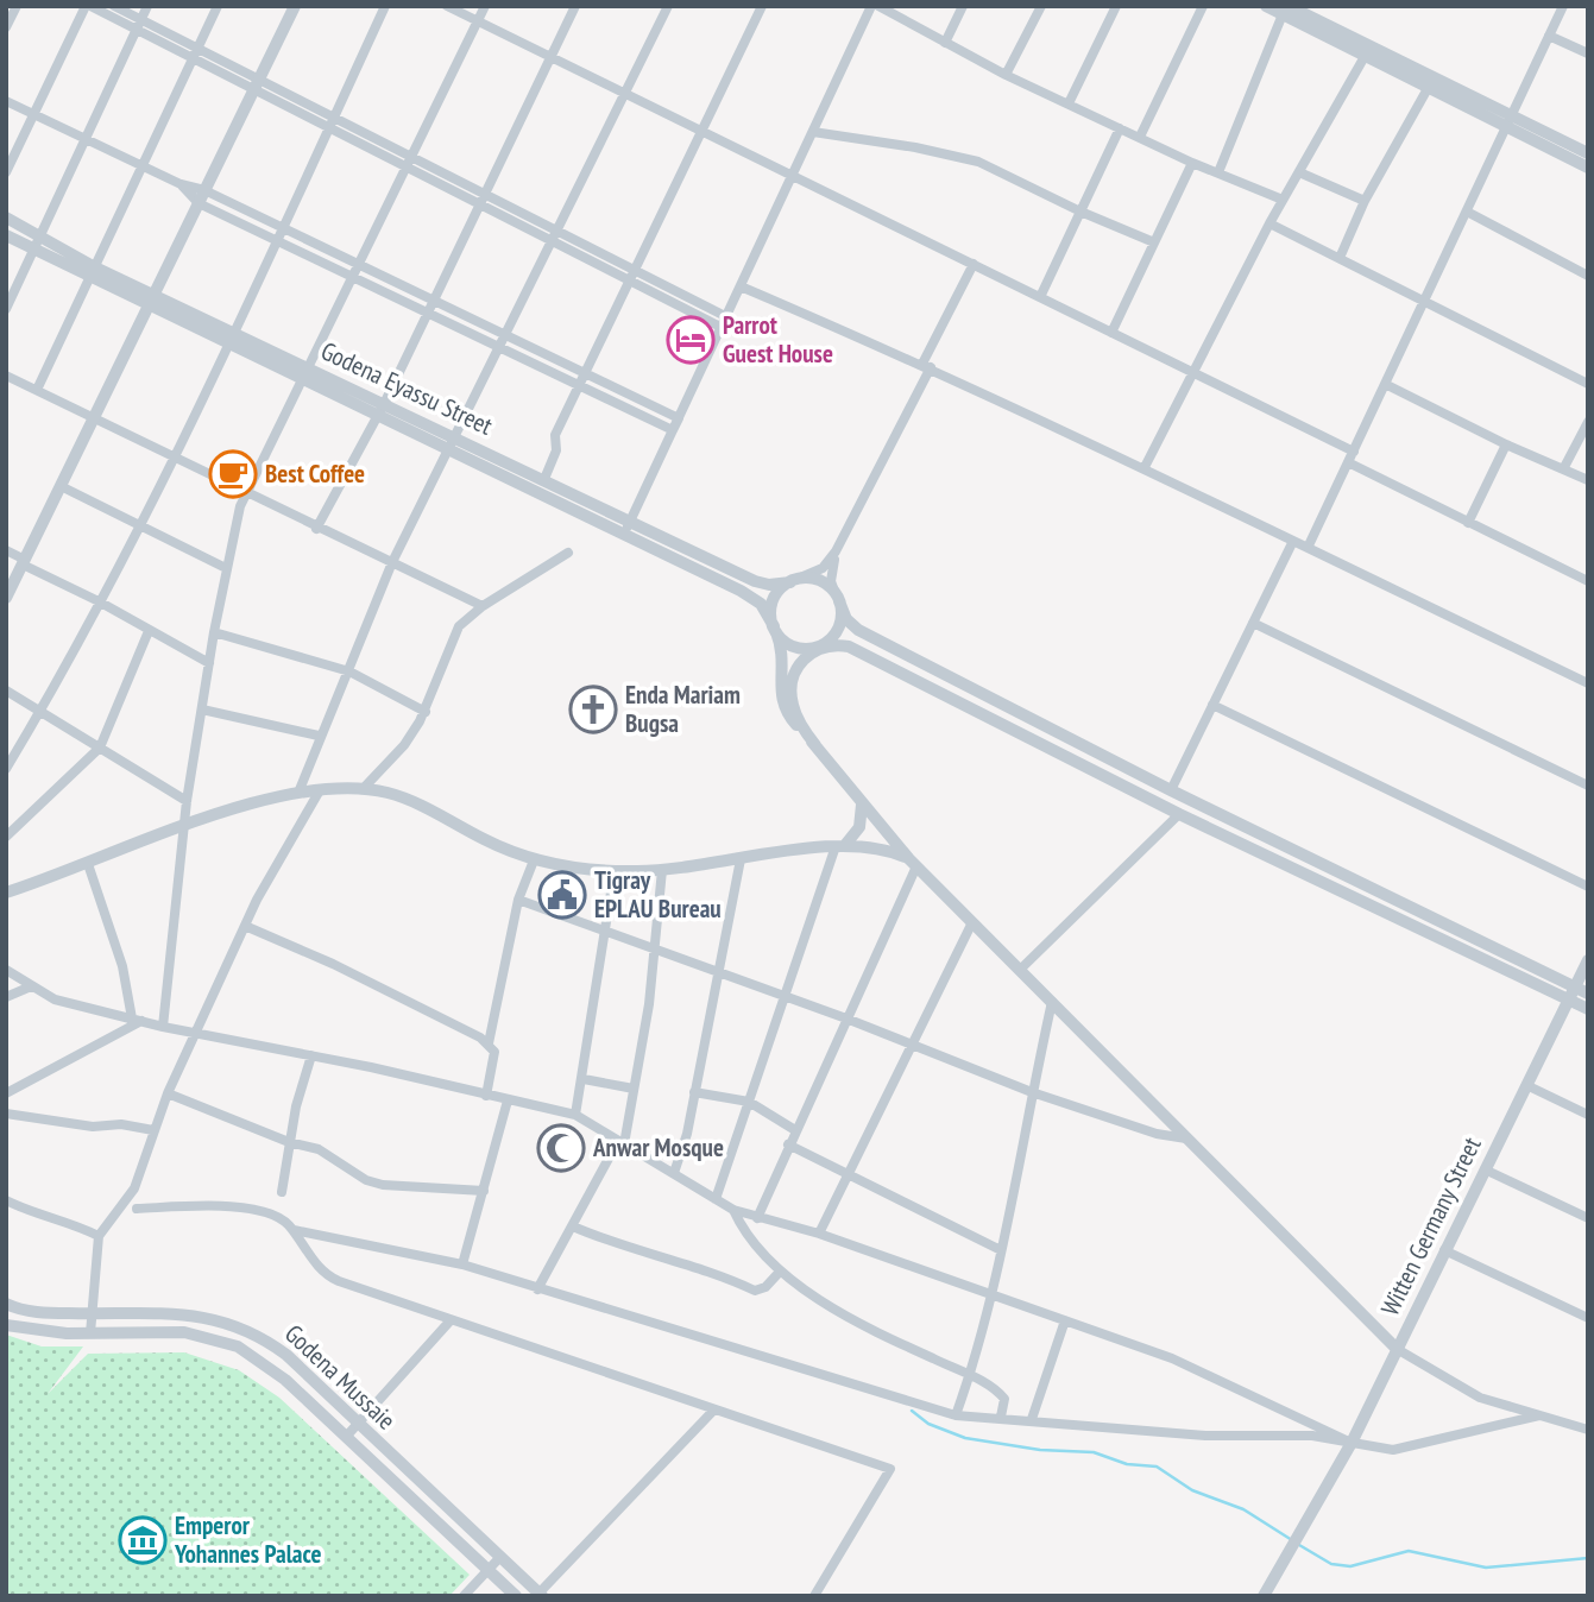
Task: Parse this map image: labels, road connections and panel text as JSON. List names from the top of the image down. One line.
{"streets":{"street":["Godena Eyassu Street","Witten Germany Street","Godena Mussaie"]},"places":{"hotel":["Parrot Guest House"],"cafe":["Best Coffee"],"church":["Enda Mariam Bugsa"],"public building":["Tigray EPLAU Bureau"],"mosque":["Anwar Mosque"],"museum":["Emperor Yohannes Palace"]}}
